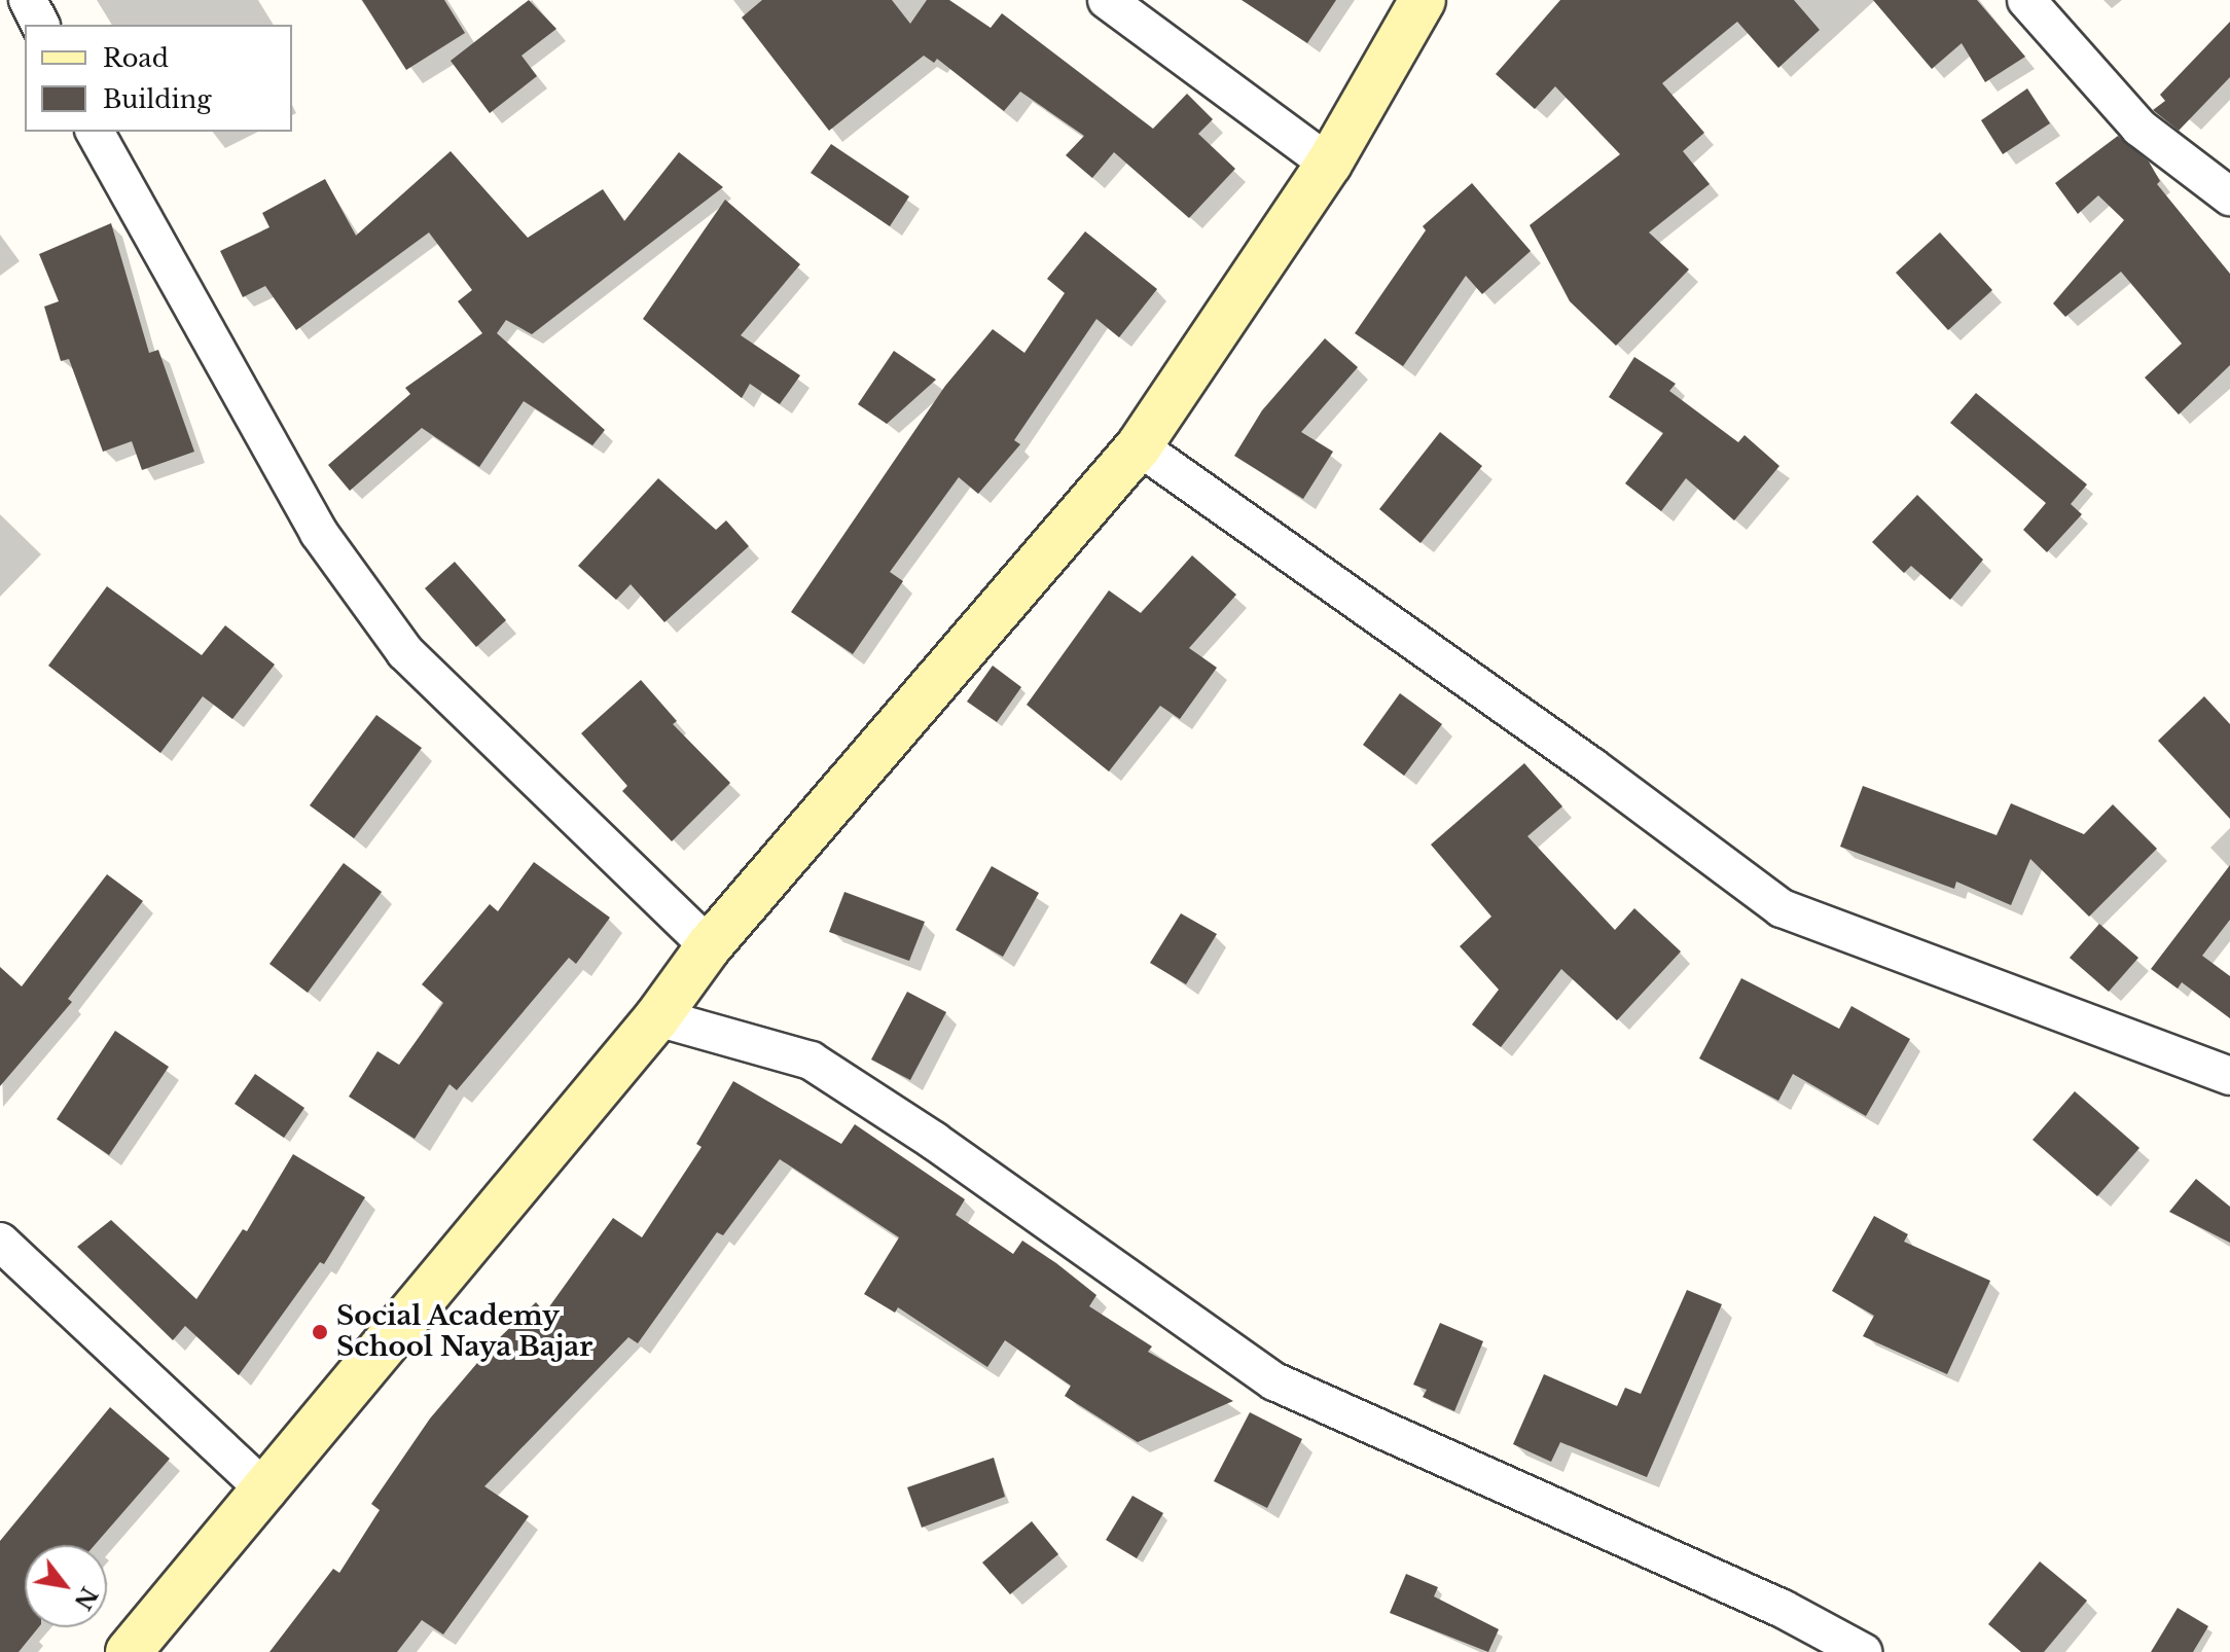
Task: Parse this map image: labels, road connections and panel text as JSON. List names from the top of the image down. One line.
{"places":["Social Academy School Naya Bajar"],"legend":["Road","Building"],"north":"bottom right"}
